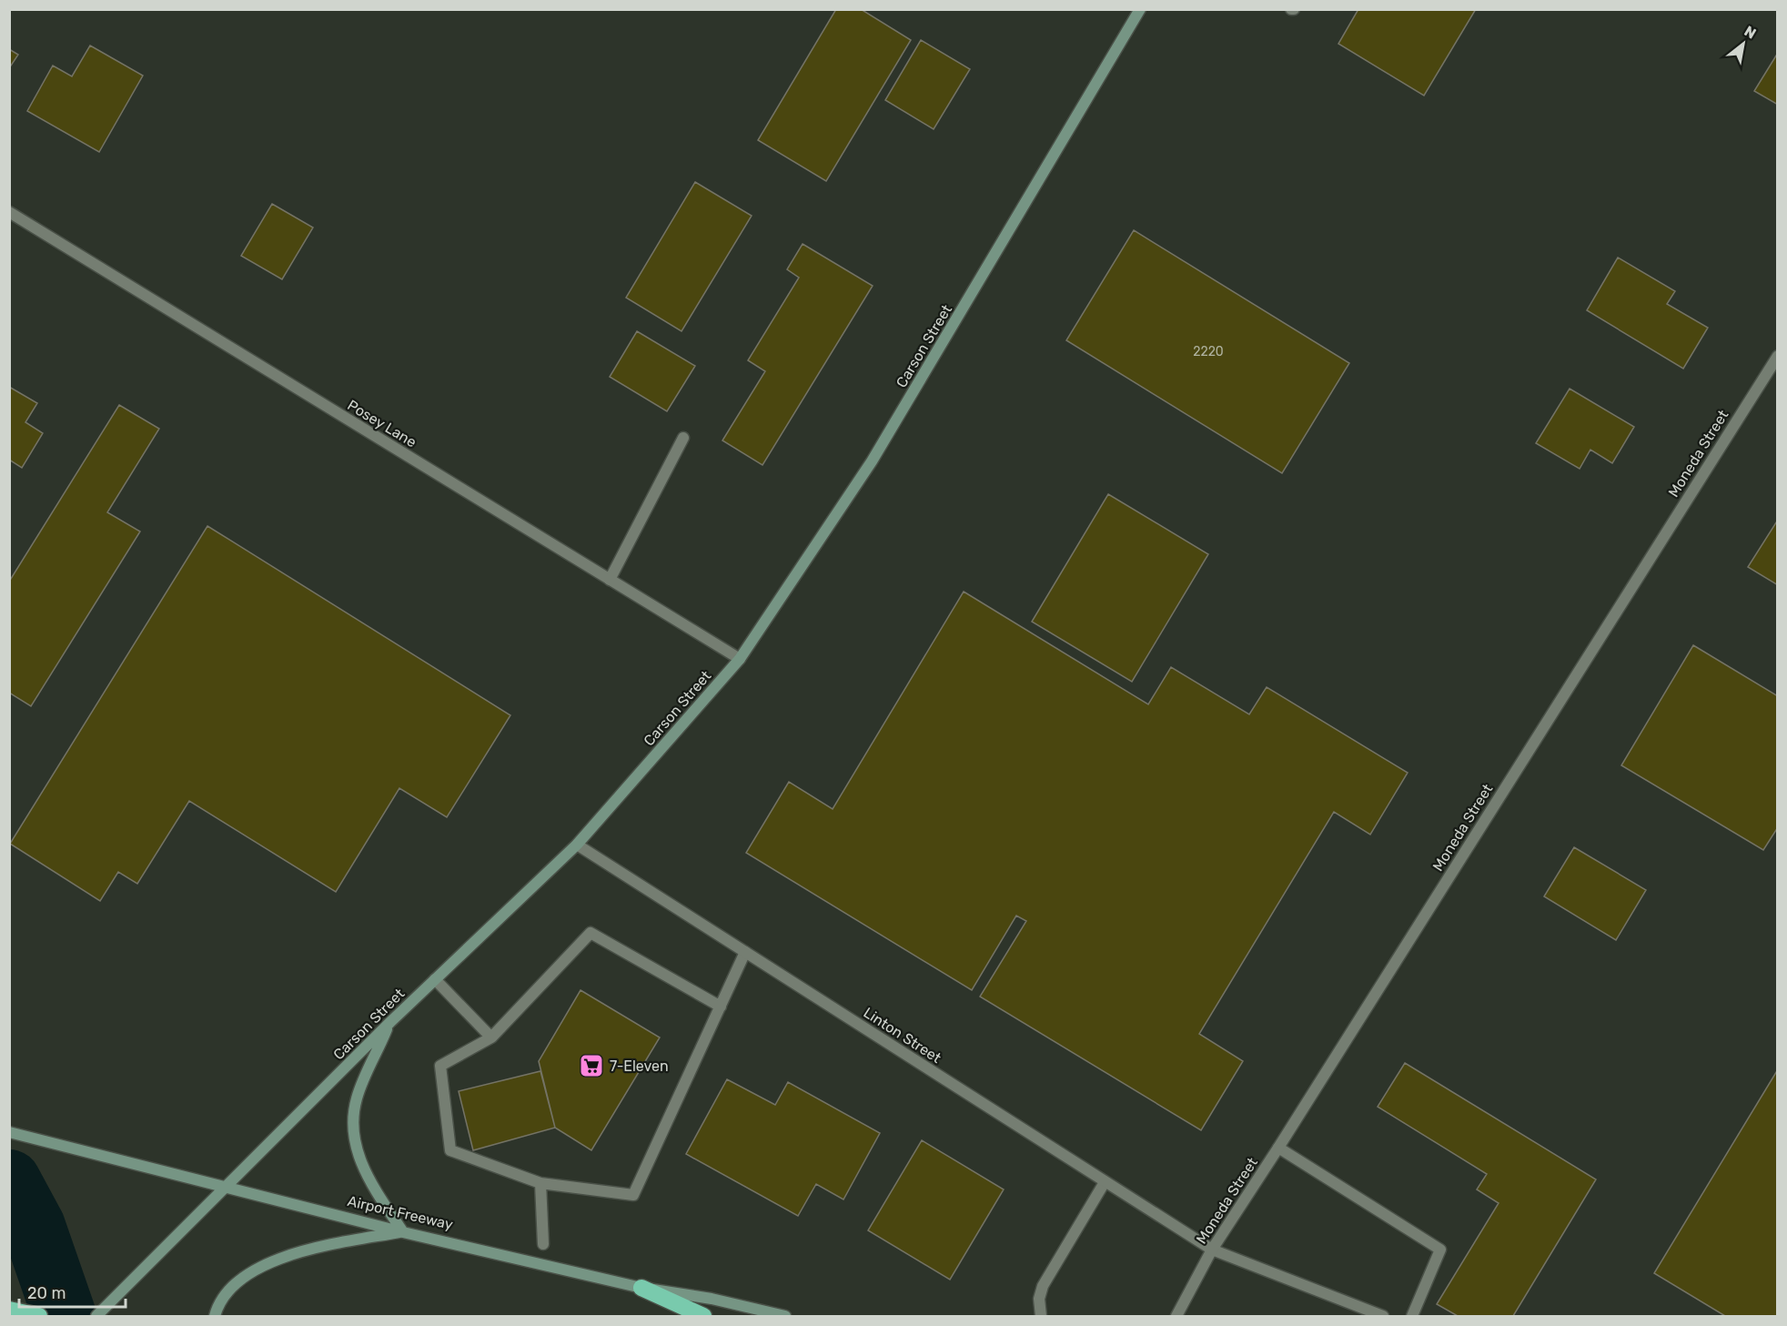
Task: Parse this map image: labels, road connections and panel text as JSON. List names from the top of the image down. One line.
{"streets":{"street":["Carson Street","Posey Lane","Moneda Street","Linton Street","Airport Freeway"]},"crossings":[["Carson Street","Posey Lane"],["Carson Street","Linton Street"],["Carson Street","Airport Freeway"],["Moneda Street","Linton Street"]],"places":{"supermarket":["7-Eleven"]},"house_numbers":["2220"],"scale_bar":"20 m","north":"top right"}
